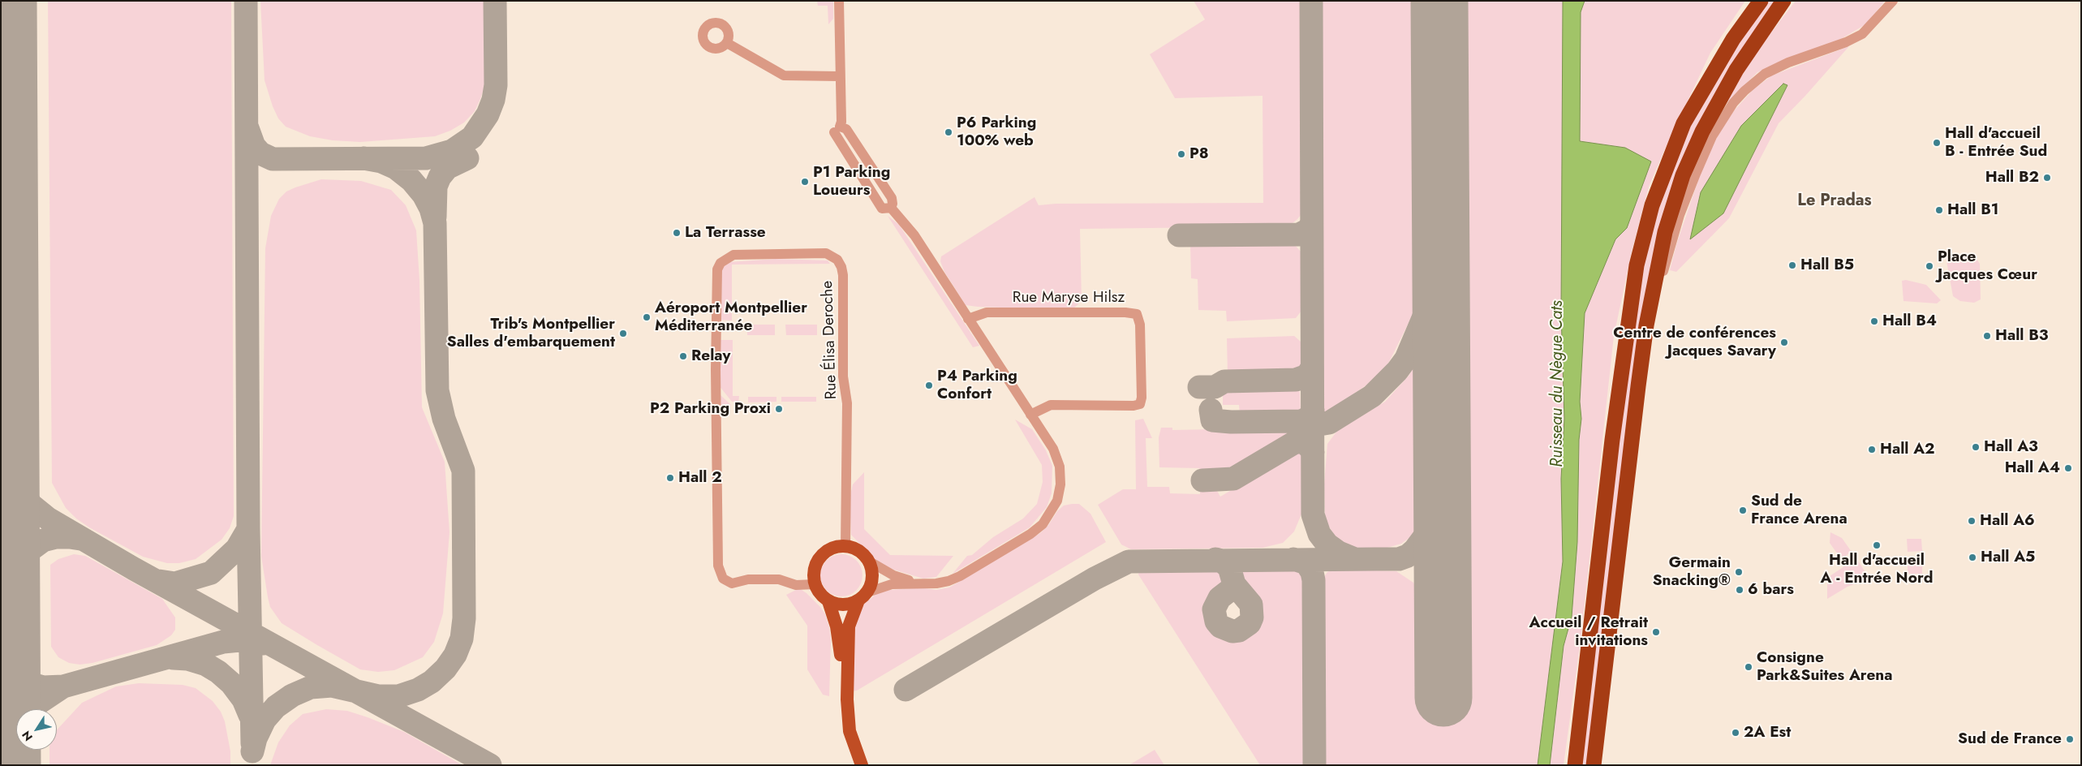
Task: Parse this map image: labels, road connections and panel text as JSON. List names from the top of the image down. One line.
{"streets":{"street":["Rue Maryse Hilsz","Rue Élisa Deroche"]},"districts":["Le Pradas"],"water":["Ruisseau du Nègue Cats"],"places":["P6 Parking 100% web","Hall d'accueil B - Entrée Sud","P8","Hall B2","P1 Parking Loueurs","Hall B1","La Terrasse","Hall B5","Place Jacques Cœur","Aéroport Montpellier Méditerranée","Hall B4","Trib's Montpellier Salles d'embarquement","Hall B3","Centre de conférences Jacques Savary","Relay","P4 Parking Confort","P2 Parking Proxi","Hall A3","Hall A2","Hall A4","Hall 2","Sud de France Arena","Hall A6","Hall d'accueil A - Entrée Nord","Hall A5","Germain Snacking®","6 bars","Accueil / Retrait invitations","Consigne Park&Suites Arena","2A Est","Sud de France"],"north":"bottom left"}
